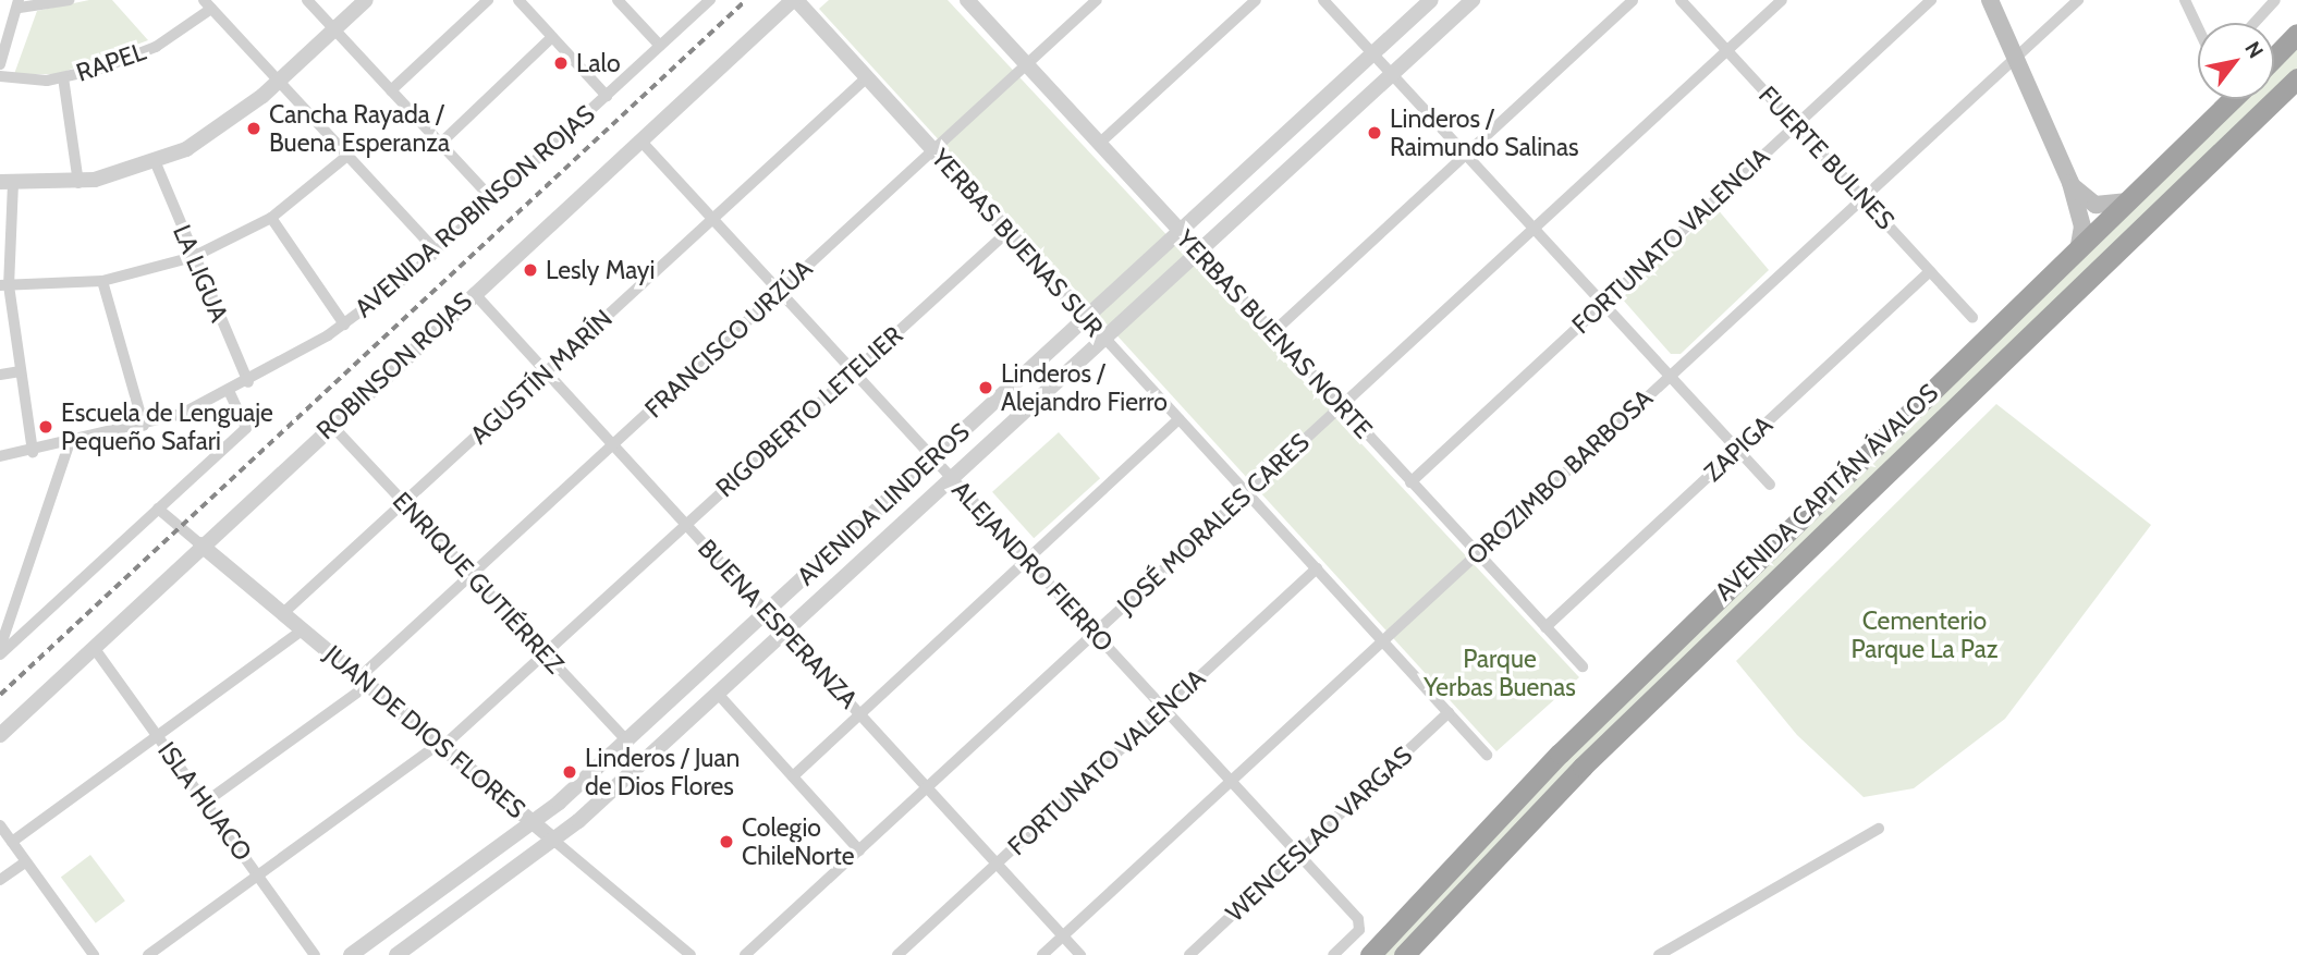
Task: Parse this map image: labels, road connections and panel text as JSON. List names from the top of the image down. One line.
{"streets":{"highway":["AVENIDA CAPITÁN ÁVALOS"],"street":["RAPEL","FUERTE BULNES","AVENIDA ROBINSON ROJAS","FORTUNATO VALENCIA","YERBAS BUENAS SUR","LA LIGUA","YERBAS BUENAS NORTE","FRANCISCO URZÚA","ROBINSON ROJAS","AGUSTÍN MARÍN","RIGOBERTO LETELIER","ZAPIGA","OROZIMBO BARBOSA","AVENIDA LINDEROS","JOSÉ MORALES CARES","ALEJANDRO FIERRO","ENRIQUE GUTIÉRREZ","BUENA ESPERANZA","JUAN DE DIOS FLORES","ISLA HUACO","WENCESLAO VARGAS"]},"crossings":[["FUERTE BULNES","FORTUNATO VALENCIA"],["FUERTE BULNES","ZAPIGA"],["FUERTE BULNES","OROZIMBO BARBOSA"],["FUERTE BULNES","JOSÉ MORALES CARES"],["AVENIDA ROBINSON ROJAS","LA LIGUA"],["FORTUNATO VALENCIA","YERBAS BUENAS SUR"],["FORTUNATO VALENCIA","YERBAS BUENAS NORTE"],["FORTUNATO VALENCIA","ALEJANDRO FIERRO"],["FORTUNATO VALENCIA","BUENA ESPERANZA"],["YERBAS BUENAS SUR","FRANCISCO URZÚA"],["YERBAS BUENAS SUR","ROBINSON ROJAS"],["YERBAS BUENAS SUR","AGUSTÍN MARÍN"],["YERBAS BUENAS SUR","RIGOBERTO LETELIER"],["YERBAS BUENAS SUR","OROZIMBO BARBOSA"],["YERBAS BUENAS SUR","AVENIDA LINDEROS"],["YERBAS BUENAS SUR","JOSÉ MORALES CARES"],["YERBAS BUENAS SUR","WENCESLAO VARGAS"],["YERBAS BUENAS NORTE","FRANCISCO URZÚA"],["YERBAS BUENAS NORTE","ZAPIGA"],["YERBAS BUENAS NORTE","OROZIMBO BARBOSA"],["YERBAS BUENAS NORTE","AVENIDA LINDEROS"],["YERBAS BUENAS NORTE","JOSÉ MORALES CARES"],["FRANCISCO URZÚA","ALEJANDRO FIERRO"],["FRANCISCO URZÚA","ENRIQUE GUTIÉRREZ"],["FRANCISCO URZÚA","BUENA ESPERANZA"],["FRANCISCO URZÚA","JUAN DE DIOS FLORES"],["FRANCISCO URZÚA","ISLA HUACO"],["ROBINSON ROJAS","ALEJANDRO FIERRO"],["ROBINSON ROJAS","ENRIQUE GUTIÉRREZ"],["ROBINSON ROJAS","BUENA ESPERANZA"],["ROBINSON ROJAS","JUAN DE DIOS FLORES"],["ROBINSON ROJAS","ISLA HUACO"],["AGUSTÍN MARÍN","ALEJANDRO FIERRO"],["AGUSTÍN MARÍN","ENRIQUE GUTIÉRREZ"],["AGUSTÍN MARÍN","BUENA ESPERANZA"],["AGUSTÍN MARÍN","JUAN DE DIOS FLORES"],["RIGOBERTO LETELIER","ALEJANDRO FIERRO"],["RIGOBERTO LETELIER","ENRIQUE GUTIÉRREZ"],["RIGOBERTO LETELIER","BUENA ESPERANZA"],["RIGOBERTO LETELIER","JUAN DE DIOS FLORES"],["RIGOBERTO LETELIER","ISLA HUACO"],["OROZIMBO BARBOSA","ALEJANDRO FIERRO"],["OROZIMBO BARBOSA","BUENA ESPERANZA"],["AVENIDA LINDEROS","ALEJANDRO FIERRO"],["AVENIDA LINDEROS","ENRIQUE GUTIÉRREZ"],["AVENIDA LINDEROS","BUENA ESPERANZA"],["AVENIDA LINDEROS","JUAN DE DIOS FLORES"],["JOSÉ MORALES CARES","ALEJANDRO FIERRO"],["JOSÉ MORALES CARES","BUENA ESPERANZA"],["ALEJANDRO FIERRO","WENCESLAO VARGAS"]],"parks":["Cementerio Parque La Paz","Parque Yerbas Buenas"],"places":["Lalo","Cancha Rayada / Buena Esperanza","Linderos / Raimundo Salinas","Lesly Mayi","Linderos / Alejandro Fierro","Escuela de Lenguaje Pequeño Safari","Linderos / Juan de Dios Flores","Colegio ChileNorte"],"north":"top right"}
